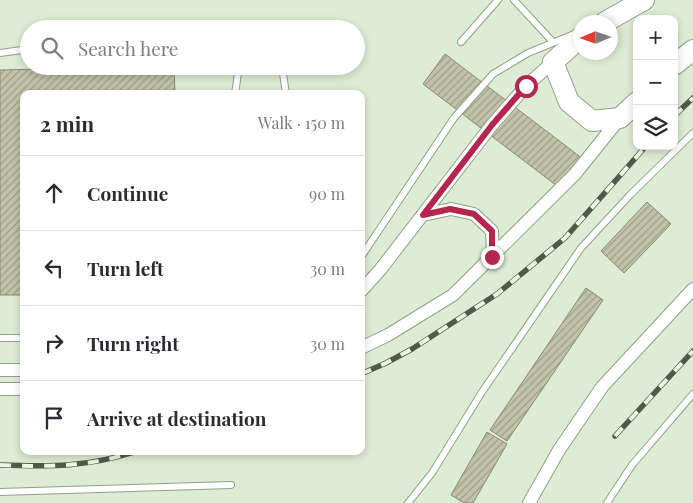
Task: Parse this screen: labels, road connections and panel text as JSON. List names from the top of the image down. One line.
{"north":"left","page":{"map_buttons":["+","−"],"search":"Search here","heading":["2 min","Walk · 150 m"],"list":[["Continue","90 m"],["Turn left","30 m"],["Turn right","30 m"],"Arrive at destination"]}}
